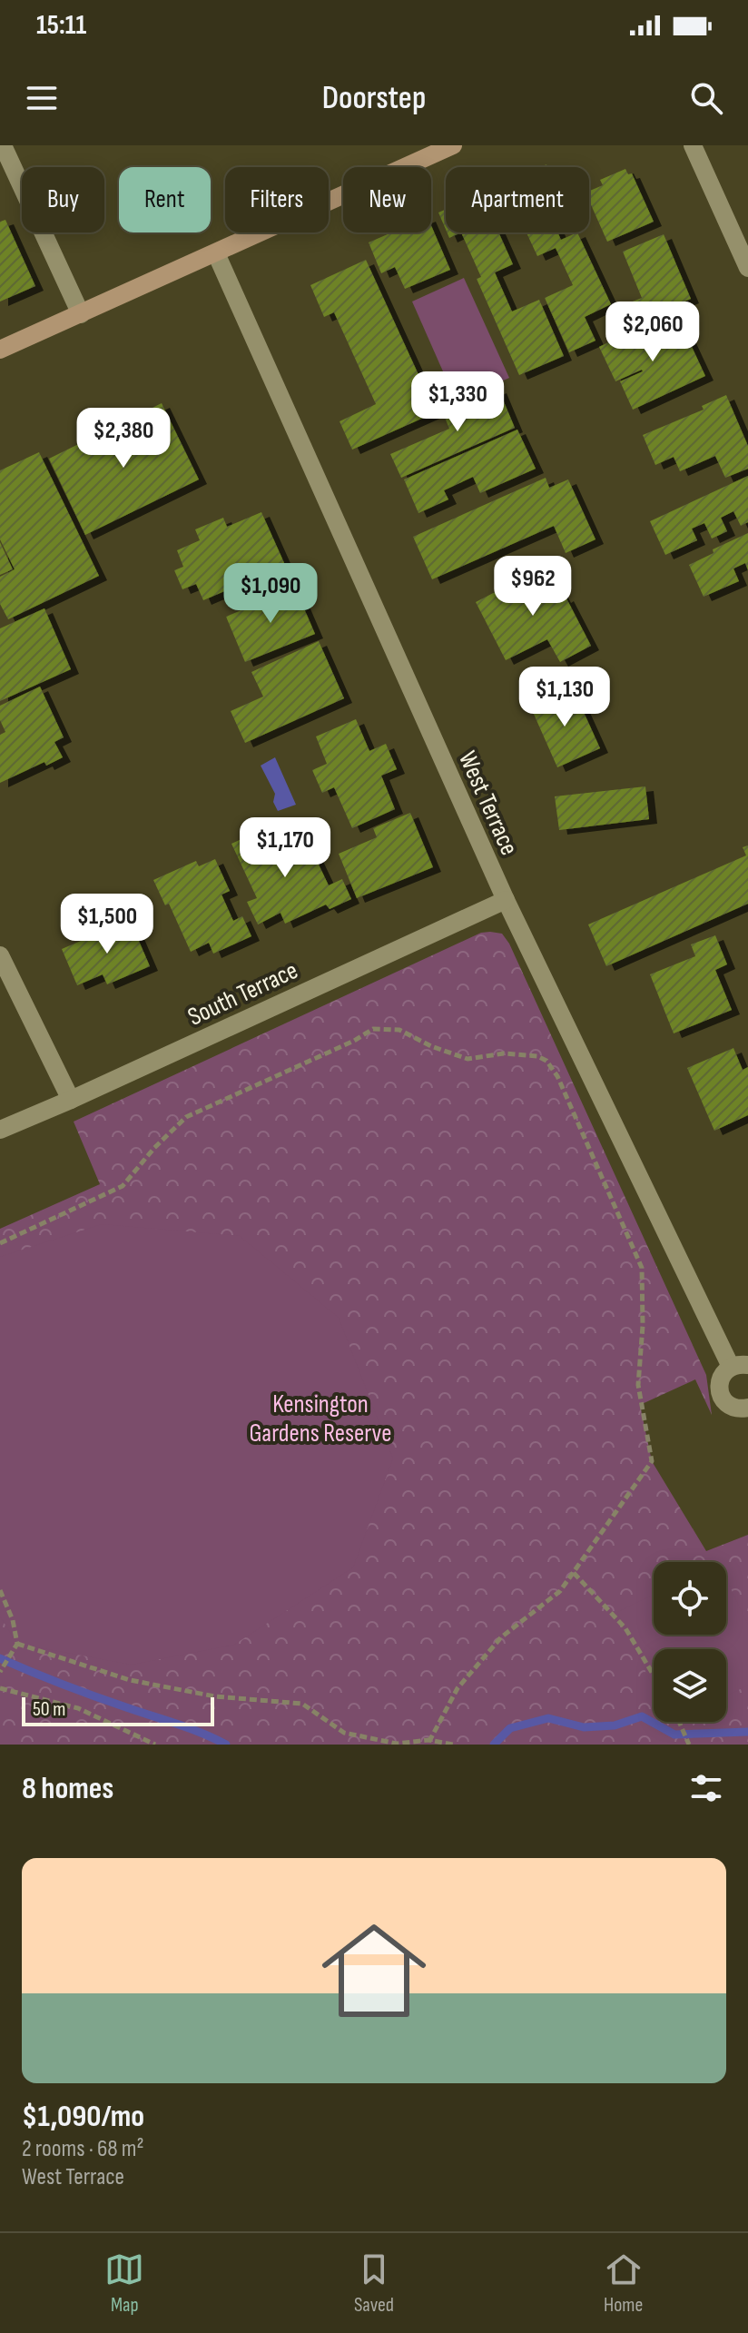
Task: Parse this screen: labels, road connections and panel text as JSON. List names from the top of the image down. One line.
{"streets":{"street":["West Terrace","South Terrace"]},"crossings":[["West Terrace","South Terrace"]],"parks":["Kensington Gardens Reserve"],"scale_bar":"50 m","page":{"status":"15:11","header":"Doorstep","chip":["Buy","Rent","Filters","New","Apartment"],"price":["$2,060","$1,330","$2,380","$962","$1,090","$1,130","$1,170","$1,500"],"scale":"50 m","heading":"8 homes","list":[{"name":"$1,090/mo","note":"2 rooms · 68 m² · West Terrace"}],"tabs":["Map","Saved","Home"]}}
